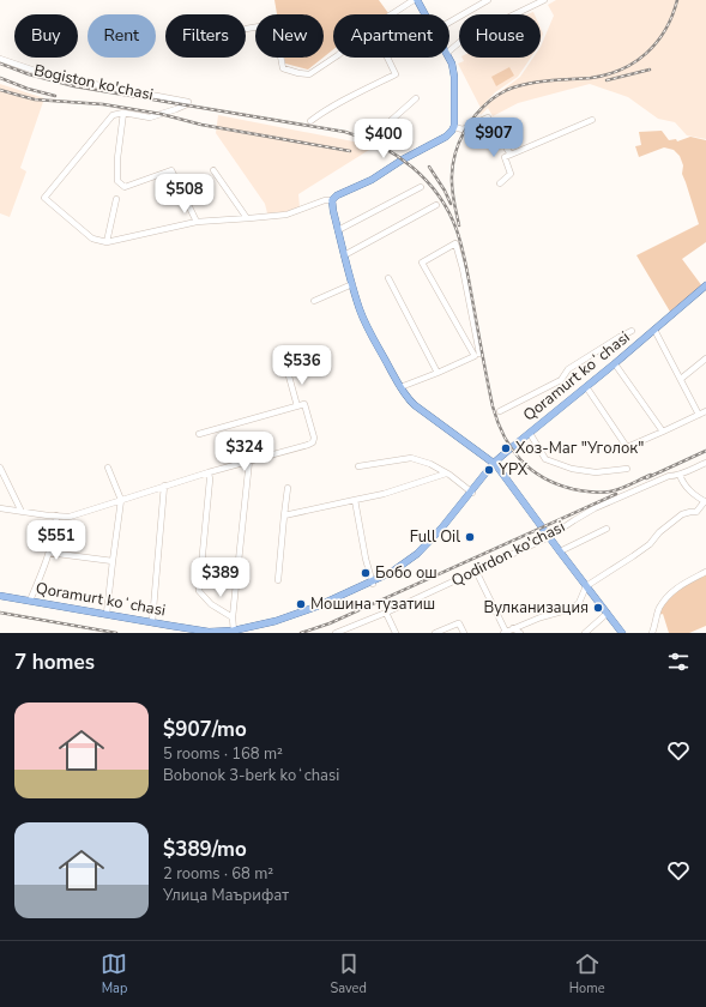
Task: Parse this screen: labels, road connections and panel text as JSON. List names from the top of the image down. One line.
{"streets":{"main road":["Qoramurt koʻchasi"],"street":["Bogiston ko'chasi","Qodirdon ko'chasi"]},"places":["Хоз-Маг \"Уголок\"","YPX","Full Oil","Бобо ош","Мошина тузатиш","Вулканизация"],"page":{"chip":["Buy","Rent","Filters","New","Apartment","House"],"price":["$907","$400","$508","$536","$324","$551","$389"],"heading":"7 homes","list":[{"name":"$907/mo","note":"5 rooms · 168 m² · Bobonok 3-berk koʻchasi"},{"name":"$389/mo","note":"2 rooms · 68 m² · Улица Маърифат"}],"tabs":["Map","Saved","Home"]}}
